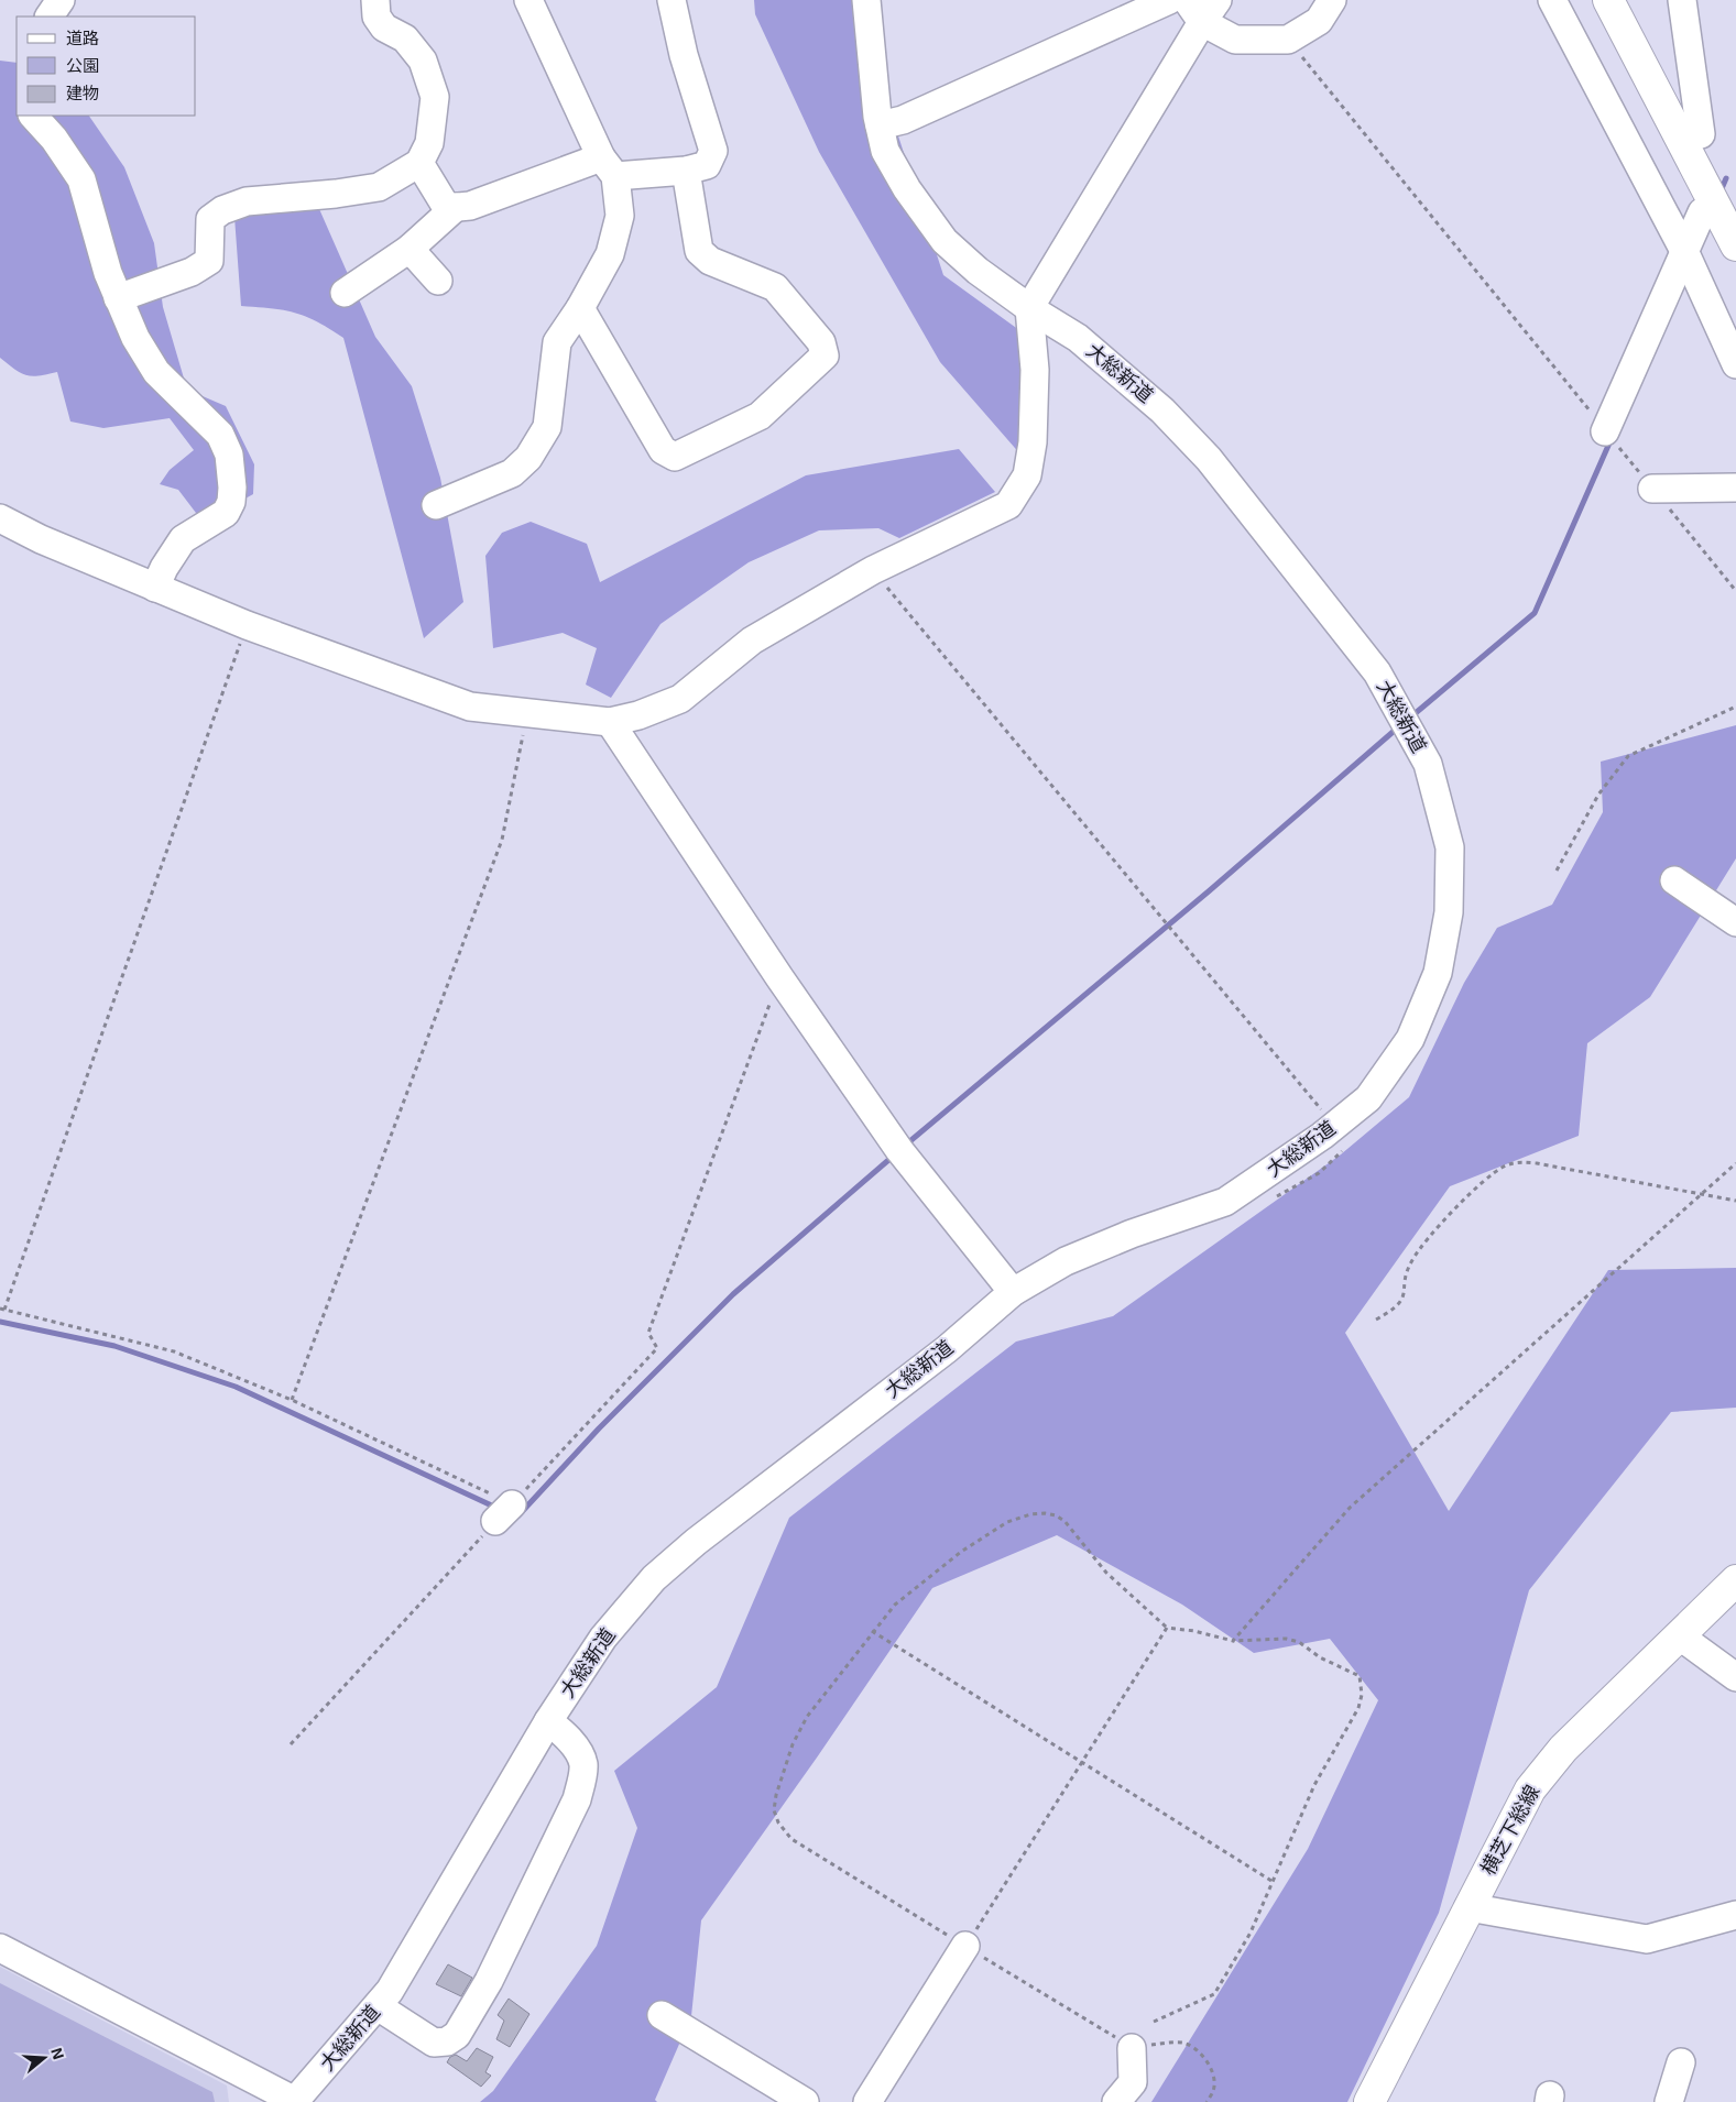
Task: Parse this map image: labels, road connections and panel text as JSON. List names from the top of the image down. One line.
{"streets":{"main road":["横芝下総線"],"street":["大総新道"]},"legend":["道路","公園","建物"],"north":"right"}
